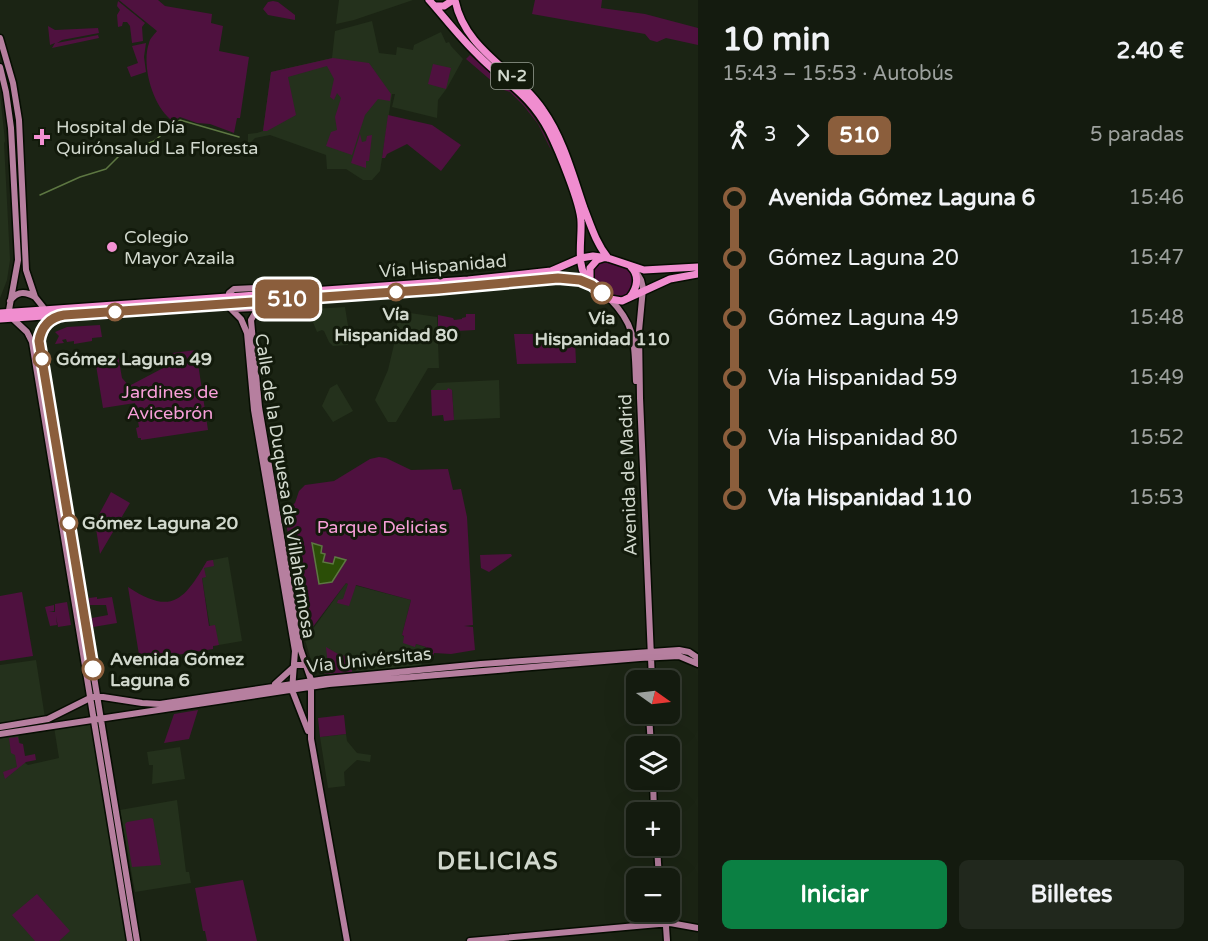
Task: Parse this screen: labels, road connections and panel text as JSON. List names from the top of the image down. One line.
{"streets":{"highway":["N-2","Vía Hispanidad"],"main road":["Avenida de Madrid","Calle de la Duquesa de Villahermosa","Vía Univérsitas"]},"crossings":[["N-2","Vía Hispanidad"],["N-2","Avenida de Madrid"],["Vía Hispanidad","Avenida de Madrid"],["Vía Hispanidad","Calle de la Duquesa de Villahermosa"],["Avenida de Madrid","Vía Univérsitas"],["Calle de la Duquesa de Villahermosa","Vía Univérsitas"]],"districts":["DELICIAS"],"parks":["Jardines de Avicebrón","Parque Delicias"],"places":{"health":["Hospital de Día Quirónsalud La Floresta"],"other":["Colegio Mayor Azaila","Vía Hispanidad 80","Vía Hispanidad 110","Gómez Laguna 49","Gómez Laguna 20","Avenida Gómez Laguna 6"]},"lines":["bus line 510"],"north":"right","page":{"on_map":"510","heading":["10 min","15:43 – 15:53 · Autobús","2.40 €"],"legs":["3","510","5 paradas"],"list":[{"name":"Avenida Gómez Laguna 6","value":"15:46"},{"name":"Gómez Laguna 20","value":"15:47"},{"name":"Gómez Laguna 49","value":"15:48"},{"name":"Vía Hispanidad 59","value":"15:49"},{"name":"Vía Hispanidad 80","value":"15:52"},{"name":"Vía Hispanidad 110","value":"15:53"}],"map_buttons":["+","−"],"buttons":["Iniciar","Billetes"]}}
